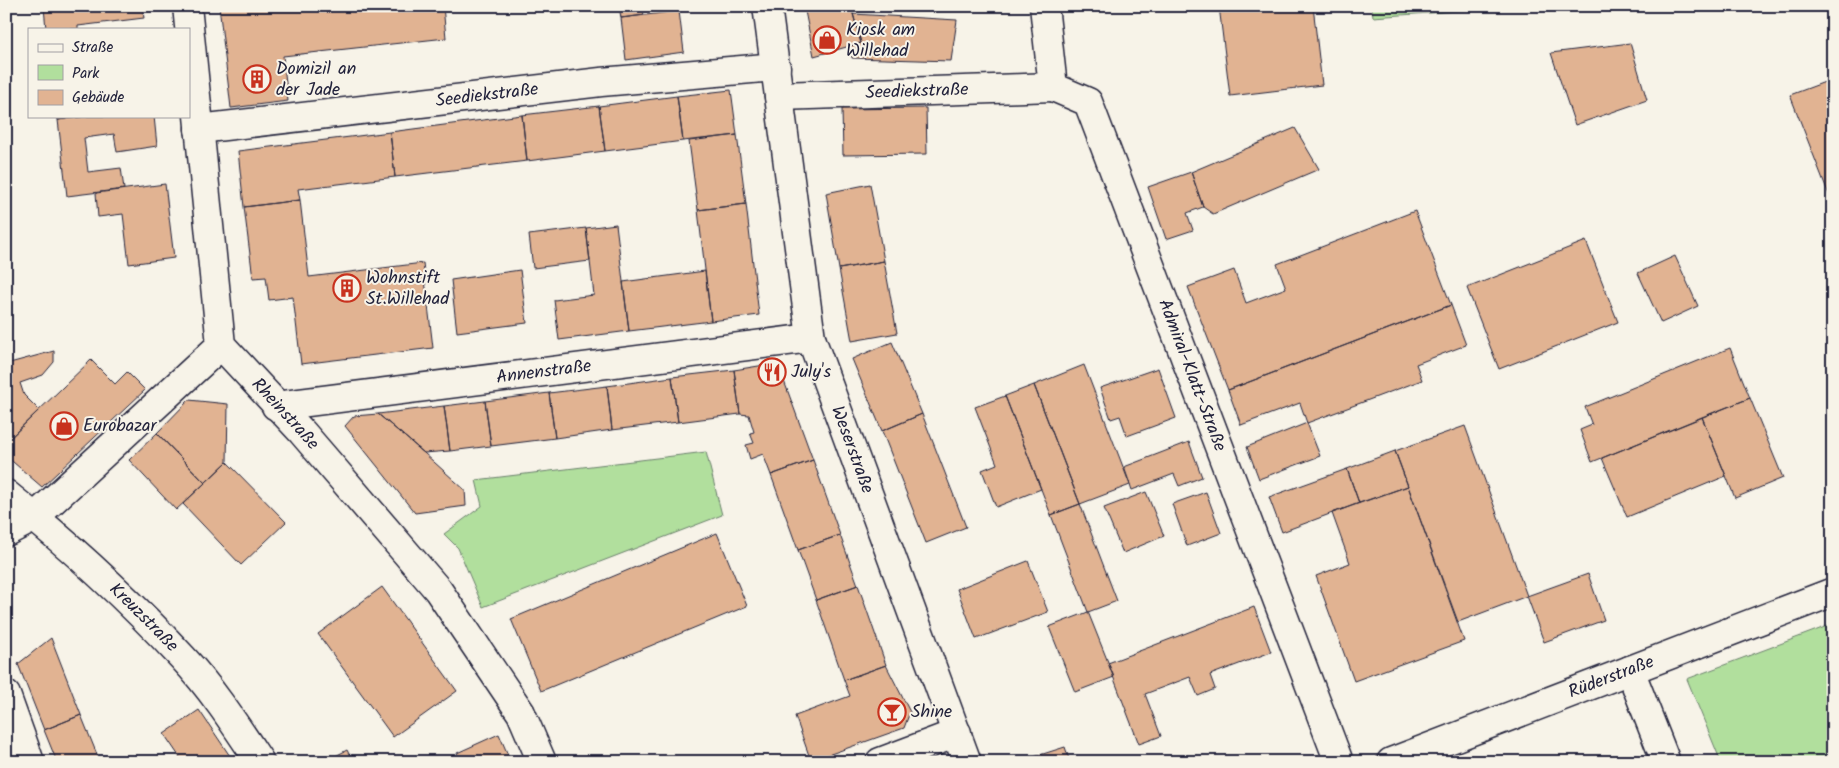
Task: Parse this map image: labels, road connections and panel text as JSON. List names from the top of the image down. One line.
{"streets":{"street":["Seediekstraße","Annenstraße","Admiral-Klatt-Straße","Rheinstraße","Weserstraße","Kreuzstraße","Rüderstraße"]},"crossings":[["Seediekstraße","Admiral-Klatt-Straße"],["Seediekstraße","Weserstraße"],["Annenstraße","Rheinstraße"],["Annenstraße","Weserstraße"]],"places":{"shop":["Kiosk am Willehad","Eurobazar"],"building":["Domizil an der Jade","Wohnstift St.Willehad"],"restaurant":["July's"],"bar":["Shine"]},"legend":["Straße","Park","Gebäude"]}
